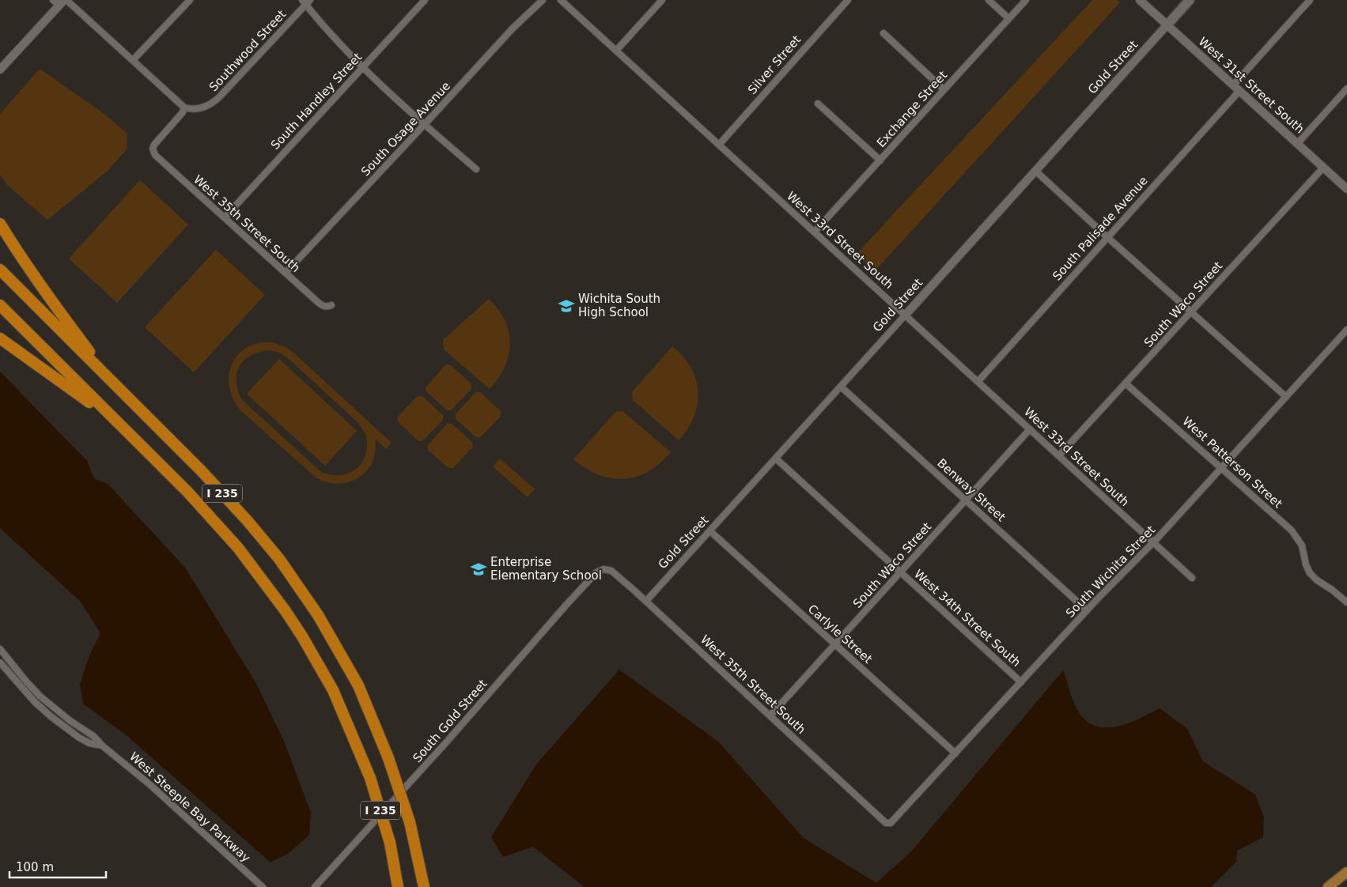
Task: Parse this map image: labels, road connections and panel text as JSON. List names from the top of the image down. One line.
{"streets":{"highway":["I 235"],"street":["Southwood Street","Silver Street","Gold Street","West 31st Street South","South Handley Street","Exchange Street","South Osage Avenue","West 35th Street South","South Palisade Avenue","West 33rd Street South","South Waco Street","West Patterson Street","Benway Street","South Wichita Street","West 34th Street South","Carlyle Street","South Gold Street","West Steeple Bay Parkway"]},"crossings":[["Southwood Street","West 35th Street South"],["Silver Street","West 33rd Street South"],["Gold Street","West 31st Street South"],["Gold Street","West 35th Street South"],["Gold Street","West 33rd Street South"],["Gold Street","Benway Street"],["Gold Street","West 34th Street South"],["Gold Street","Carlyle Street"],["West 31st Street South","South Palisade Avenue"],["West 31st Street South","South Waco Street"],["South Handley Street","West 35th Street South"],["Exchange Street","West 33rd Street South"],["South Osage Avenue","West 35th Street South"],["West 35th Street South","South Waco Street"],["West 35th Street South","South Wichita Street"],["West 35th Street South","South Gold Street"],["South Palisade Avenue","West 33rd Street South"],["West 33rd Street South","South Waco Street"],["West 33rd Street South","South Wichita Street"],["South Waco Street","West Patterson Street"],["South Waco Street","Benway Street"],["South Waco Street","West 34th Street South"],["South Waco Street","Carlyle Street"],["West Patterson Street","South Wichita Street"],["Benway Street","South Wichita Street"],["South Wichita Street","West 34th Street South"],["South Wichita Street","Carlyle Street"]],"places":{"school or university":["Wichita South High School","Enterprise Elementary School"]},"scale_bar":"100 m"}
